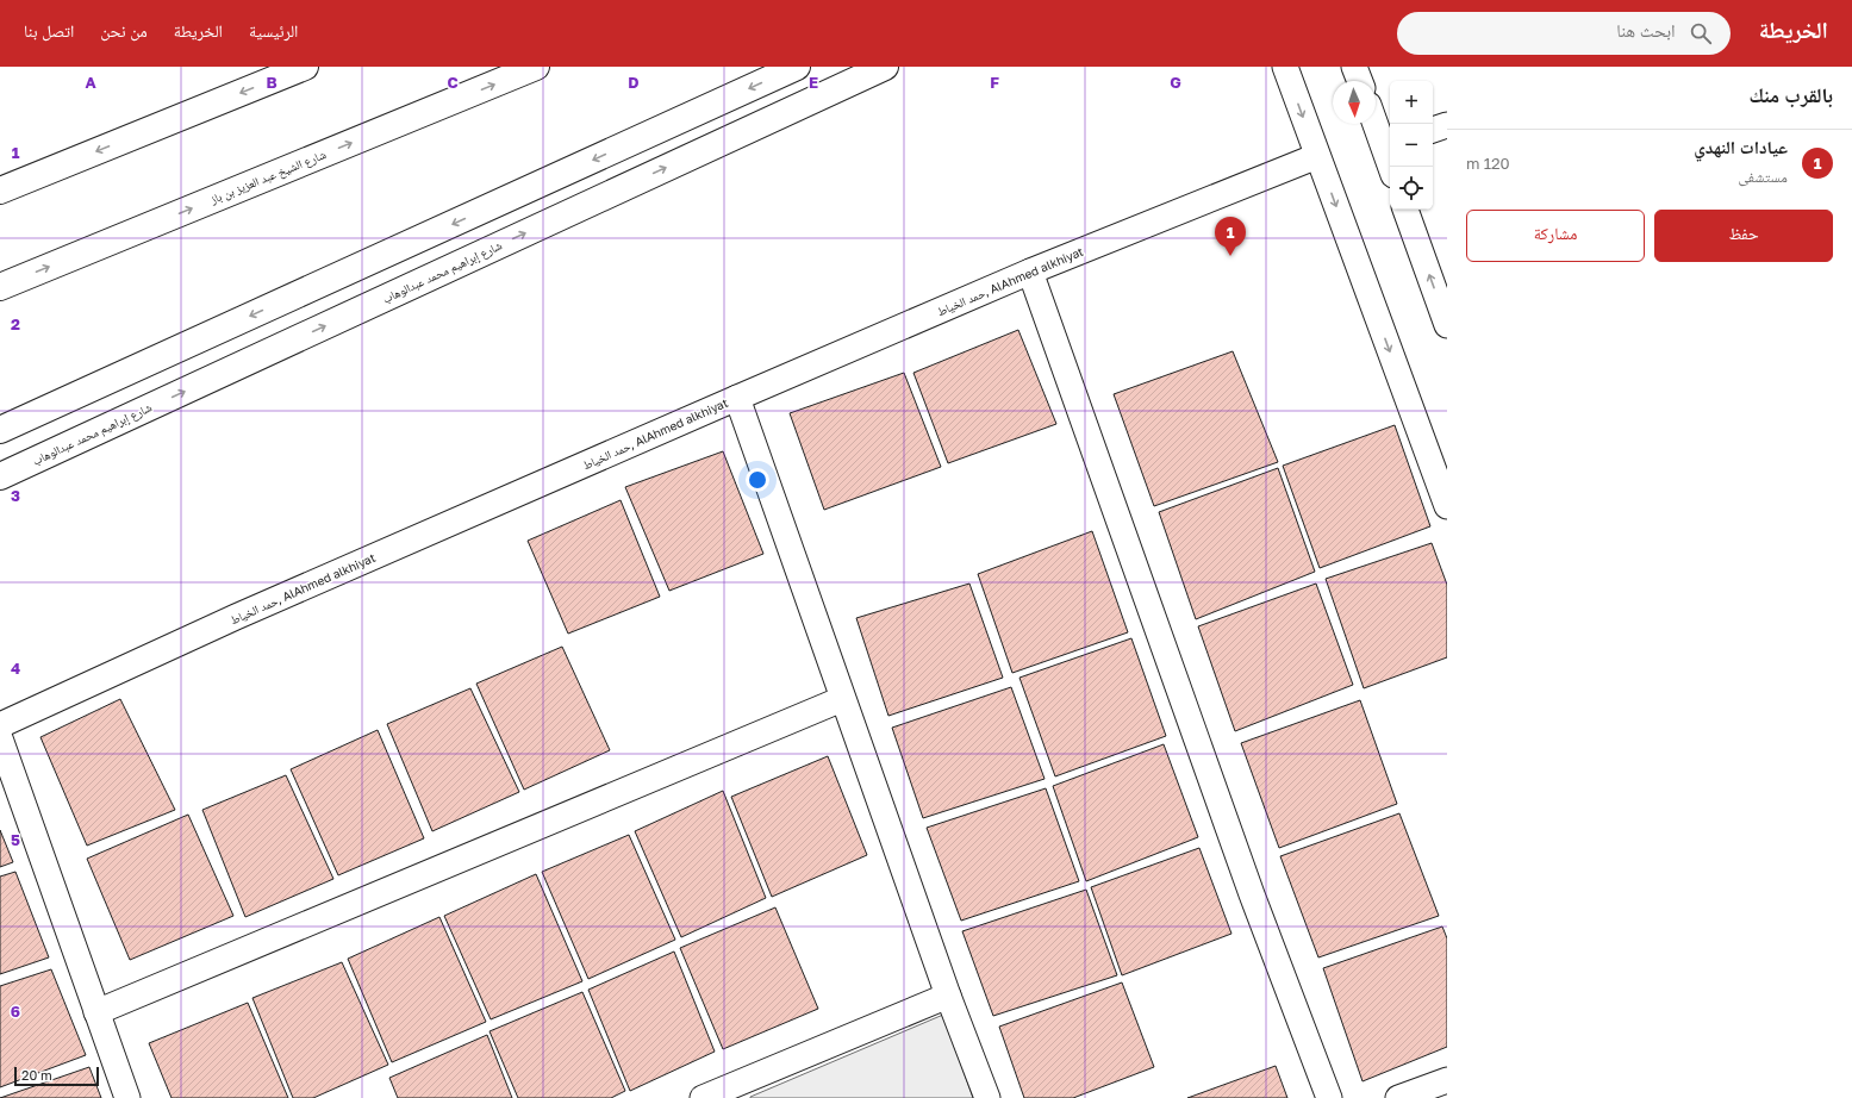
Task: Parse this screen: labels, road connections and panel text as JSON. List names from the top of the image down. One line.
{"streets":{"street":["شارع الشيخ عبد العزيز بن باز","شارع إبراهيم محمد عبدالوهاب","حمد الخياط, AlAhmed alkhiyat"]},"scale_bar":"20 m","north":"bottom","page":{"header":"الخريطة","search":"ابحث هنا","nav":["الرئيسية","الخريطة","من نحن","اتصل بنا"],"heading":"بالقرب منك","map_buttons":["+","−"],"list":[{"mark":"1","name":"عيادات النهدي","note":"مستشفى","value":"120 m"}],"buttons":["حفظ","مشاركة"],"pins":"1","scale":"20 m"},"grid":{"columns":["A","B","C","D","E","F","G"],"rows":["1","2","3","4","5","6"]}}
